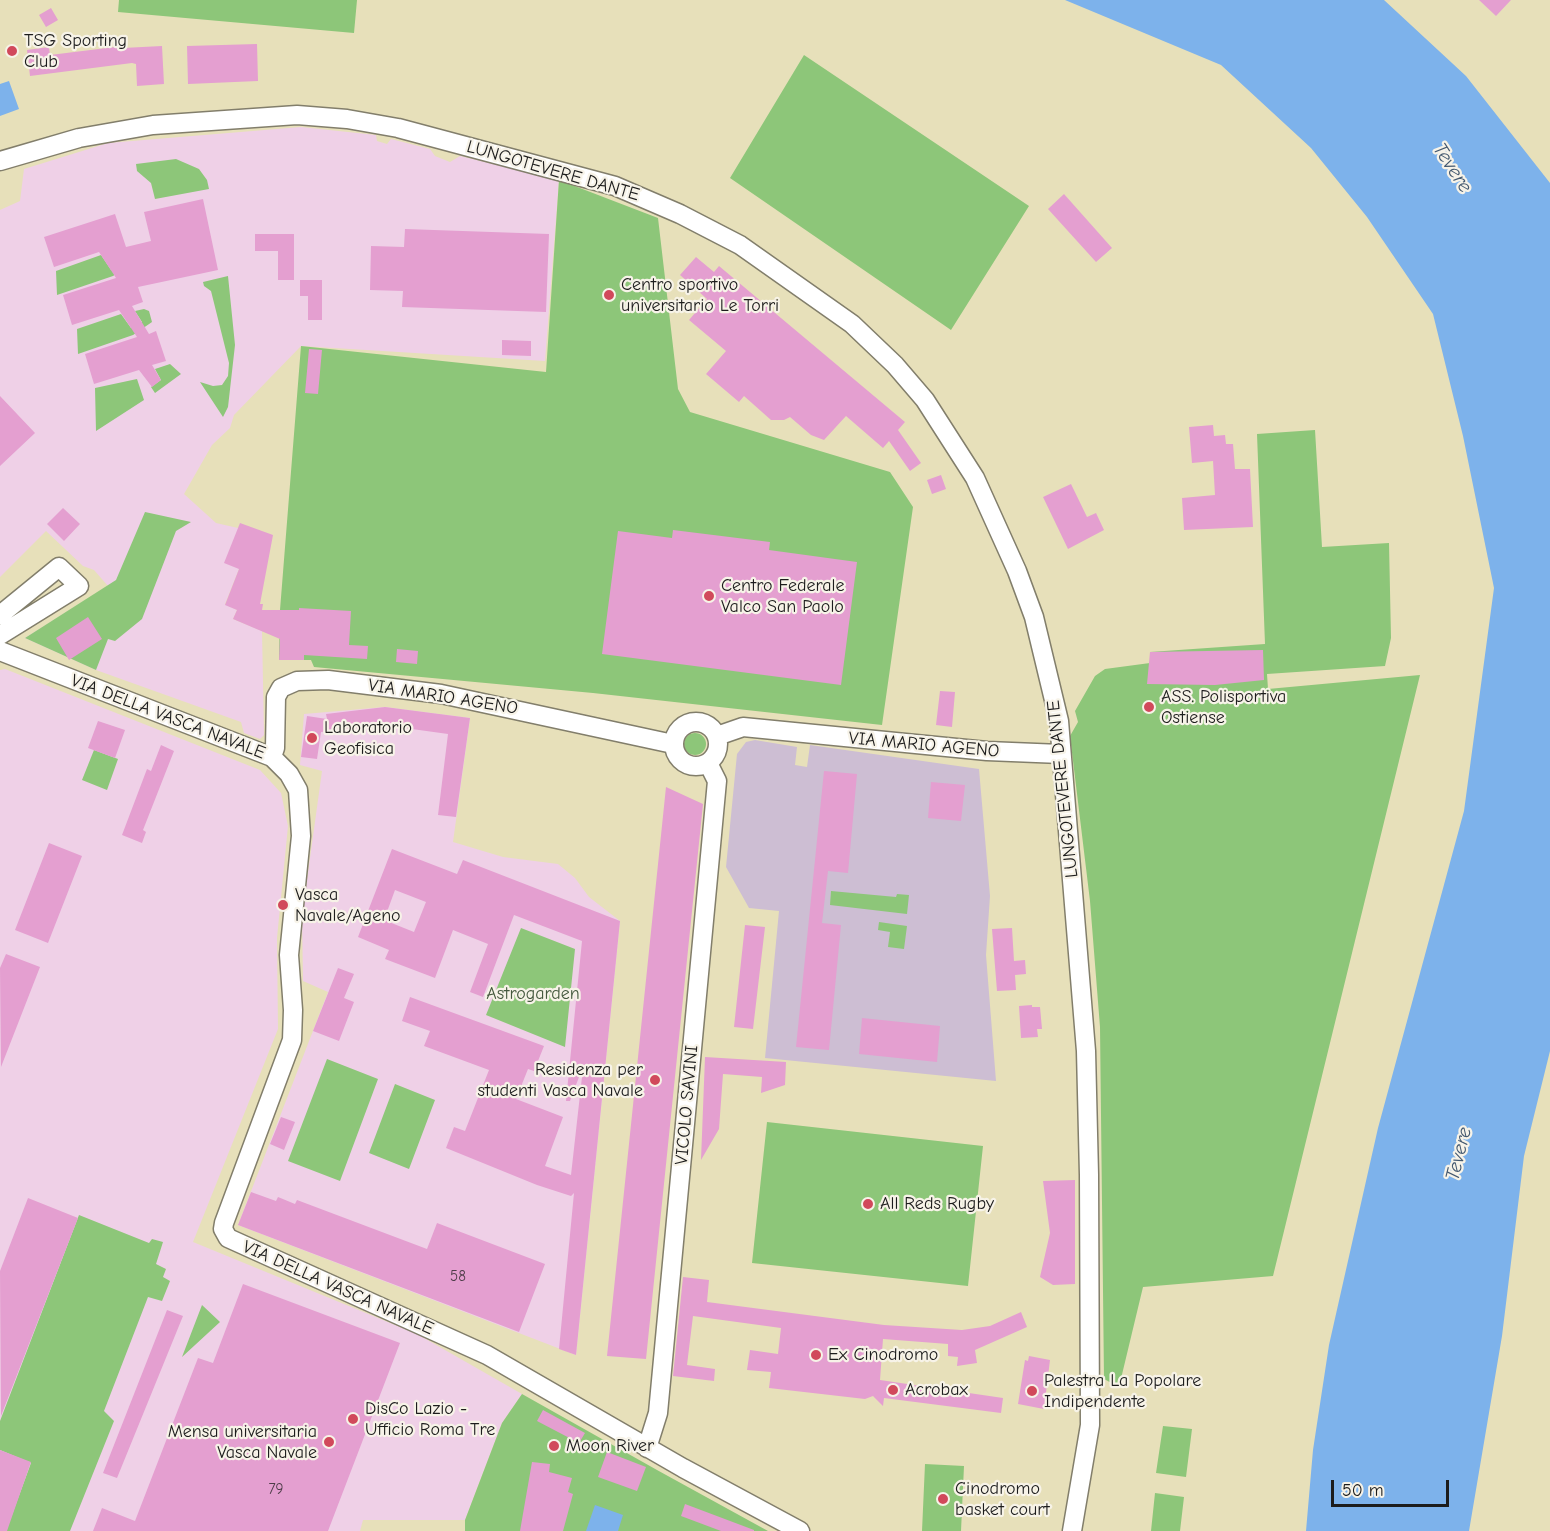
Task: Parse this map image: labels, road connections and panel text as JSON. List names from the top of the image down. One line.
{"streets":{"street":["LUNGOTEVERE DANTE","VIA MARIO AGENO","VIA DELLA VASCA NAVALE","VICOLO SAVINI"]},"crossings":[["LUNGOTEVERE DANTE","VIA MARIO AGENO"],["VIA MARIO AGENO","VIA DELLA VASCA NAVALE"],["VIA MARIO AGENO","VICOLO SAVINI"],["VIA DELLA VASCA NAVALE","VICOLO SAVINI"]],"water":["Tevere"],"parks":["Astrogarden"],"places":["TSG Sporting Club","Centro sportivo universitario Le Torri","Centro Federale Valco San Paolo","ASS. Polisportiva Ostiense","Laboratorio Geofisica","Vasca Navale/Ageno","Residenza per studenti Vasca Navale","All Reds Rugby","Ex Cinodromo","Acrobax","Palestra La Popolare Indipendente","DisCo Lazio - Ufficio Roma Tre","Mensa universitaria Vasca Navale","Moon River","Cinodromo basket court"],"house_numbers":["58","79"],"scale_bar":"50 m"}
